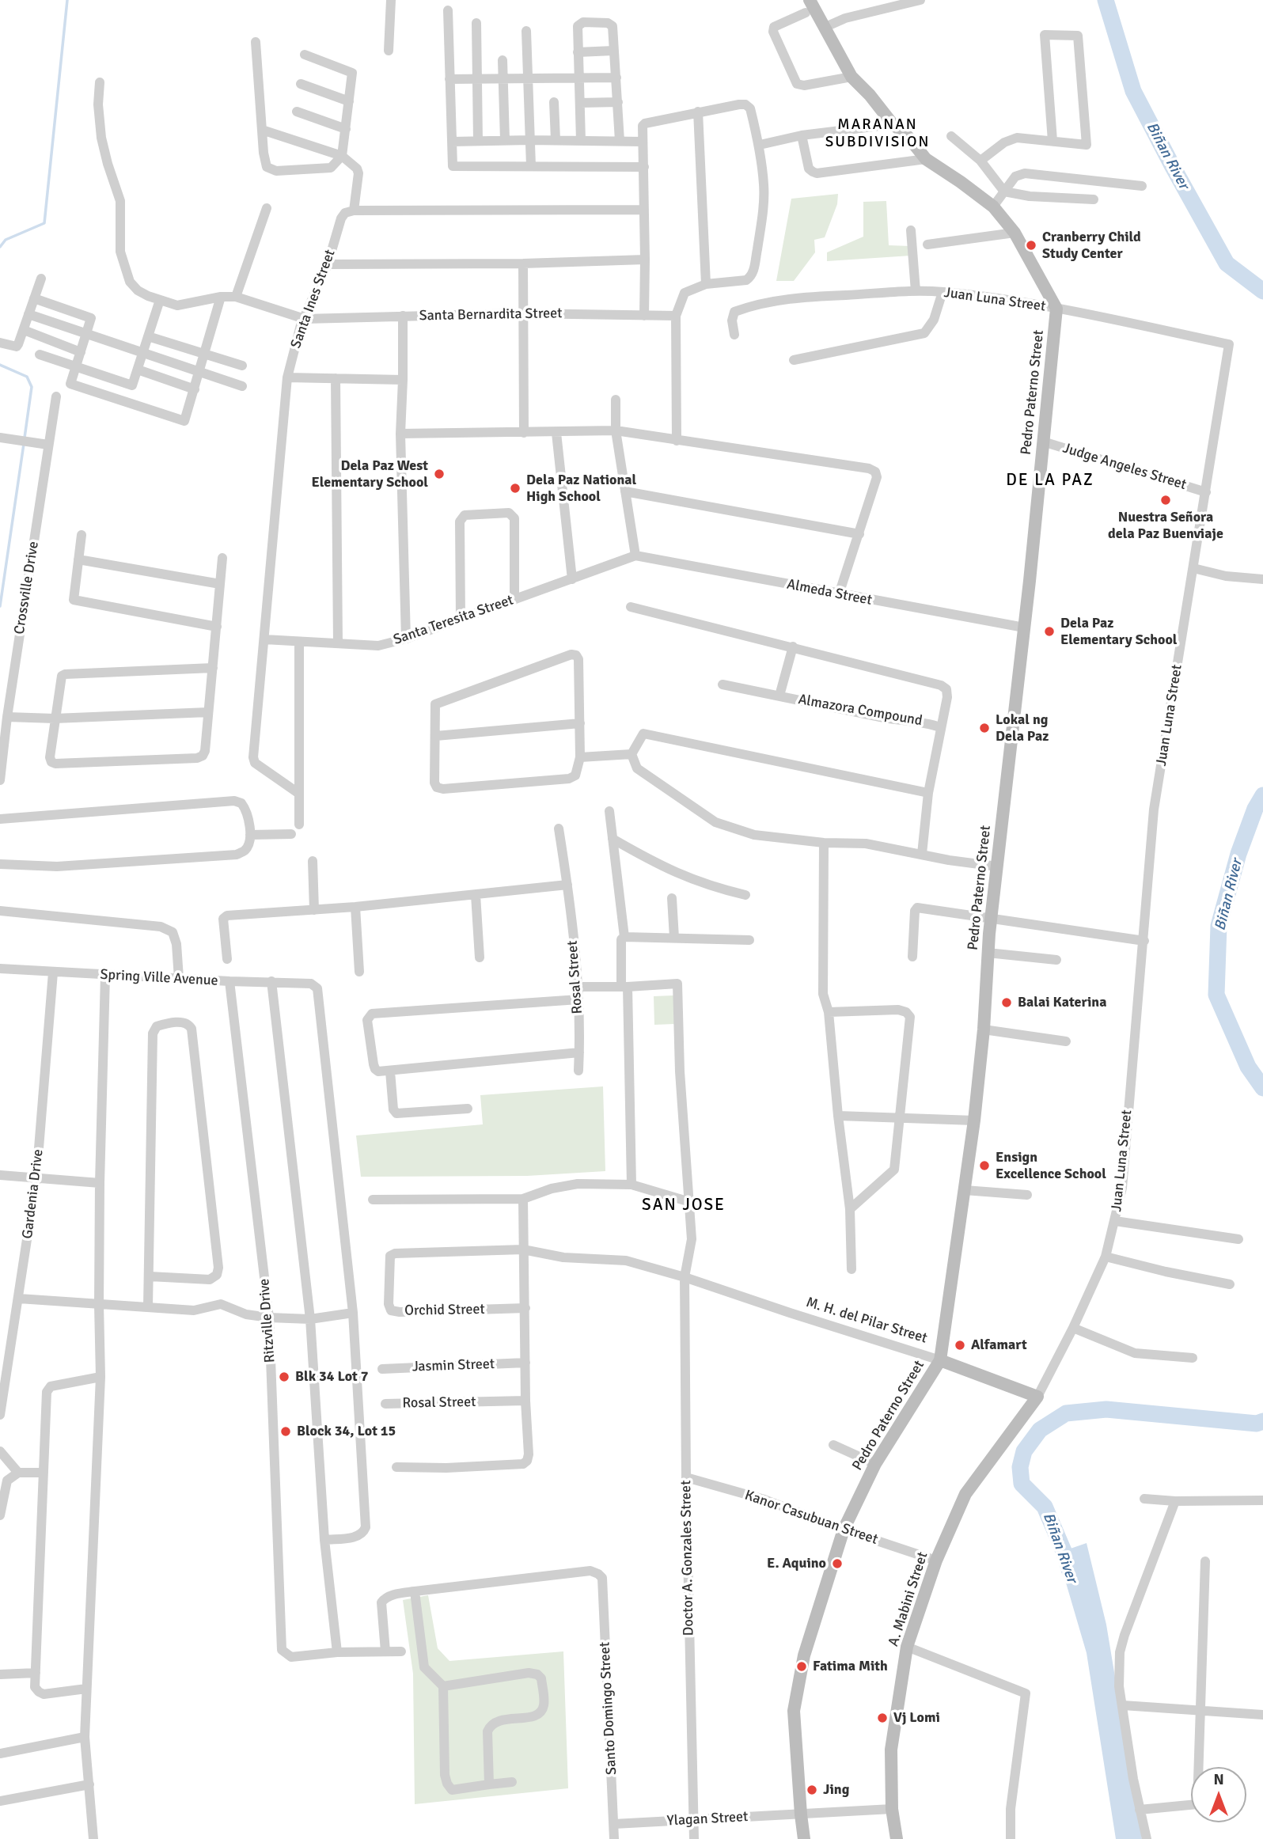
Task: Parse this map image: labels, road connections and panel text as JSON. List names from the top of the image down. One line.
{"streets":{"street":["Santa Ines Street","Juan Luna Street","Santa Bernardita Street","Pedro Paterno Street","Judge Angeles Street","Crossville Drive","Almeda Street","Santa Teresita Street","Almazora Compound","Rosal Street","Spring Ville Avenue","Gardenia Drive","Orchid Street","Ritzville Drive","M. H. del Pilar Street","Jasmin Street","Kanor Casubuan Street","Doctor A. Gonzales Street","A. Mabini Street","Santo Domingo Street","Ylagan Street"]},"crossings":[["Santa Ines Street","Santa Bernardita Street"],["Santa Ines Street","Santa Teresita Street"],["Juan Luna Street","Pedro Paterno Street"],["Juan Luna Street","Judge Angeles Street"],["Juan Luna Street","M. H. del Pilar Street"],["Juan Luna Street","A. Mabini Street"],["Pedro Paterno Street","Judge Angeles Street"],["Pedro Paterno Street","Almeda Street"],["Pedro Paterno Street","M. H. del Pilar Street"],["Pedro Paterno Street","Kanor Casubuan Street"],["Pedro Paterno Street","Ylagan Street"],["Almeda Street","Santa Teresita Street"],["Spring Ville Avenue","Gardenia Drive"],["Spring Ville Avenue","Ritzville Drive"],["Orchid Street","M. H. del Pilar Street"],["M. H. del Pilar Street","Doctor A. Gonzales Street"],["M. H. del Pilar Street","A. Mabini Street"],["Kanor Casubuan Street","Doctor A. Gonzales Street"],["Kanor Casubuan Street","A. Mabini Street"],["Doctor A. Gonzales Street","Ylagan Street"],["A. Mabini Street","Ylagan Street"],["Santo Domingo Street","Ylagan Street"]],"districts":["MARANAN SUBDIVISION","DE LA PAZ","SAN JOSE"],"water":["Biñan River"],"places":["Cranberry Child Study Center","Dela Paz West Elementary School","Dela Paz National High School","Nuestra Señora dela Paz Buenviaje","Dela Paz Elementary School","Lokal ng Dela Paz","Balai Katerina","Ensign Excellence School","Alfamart","Blk 34 Lot 7","Block 34, Lot 15","E. Aquino","Fatima Mith","Vj Lomi","Jing"],"north":"top"}
